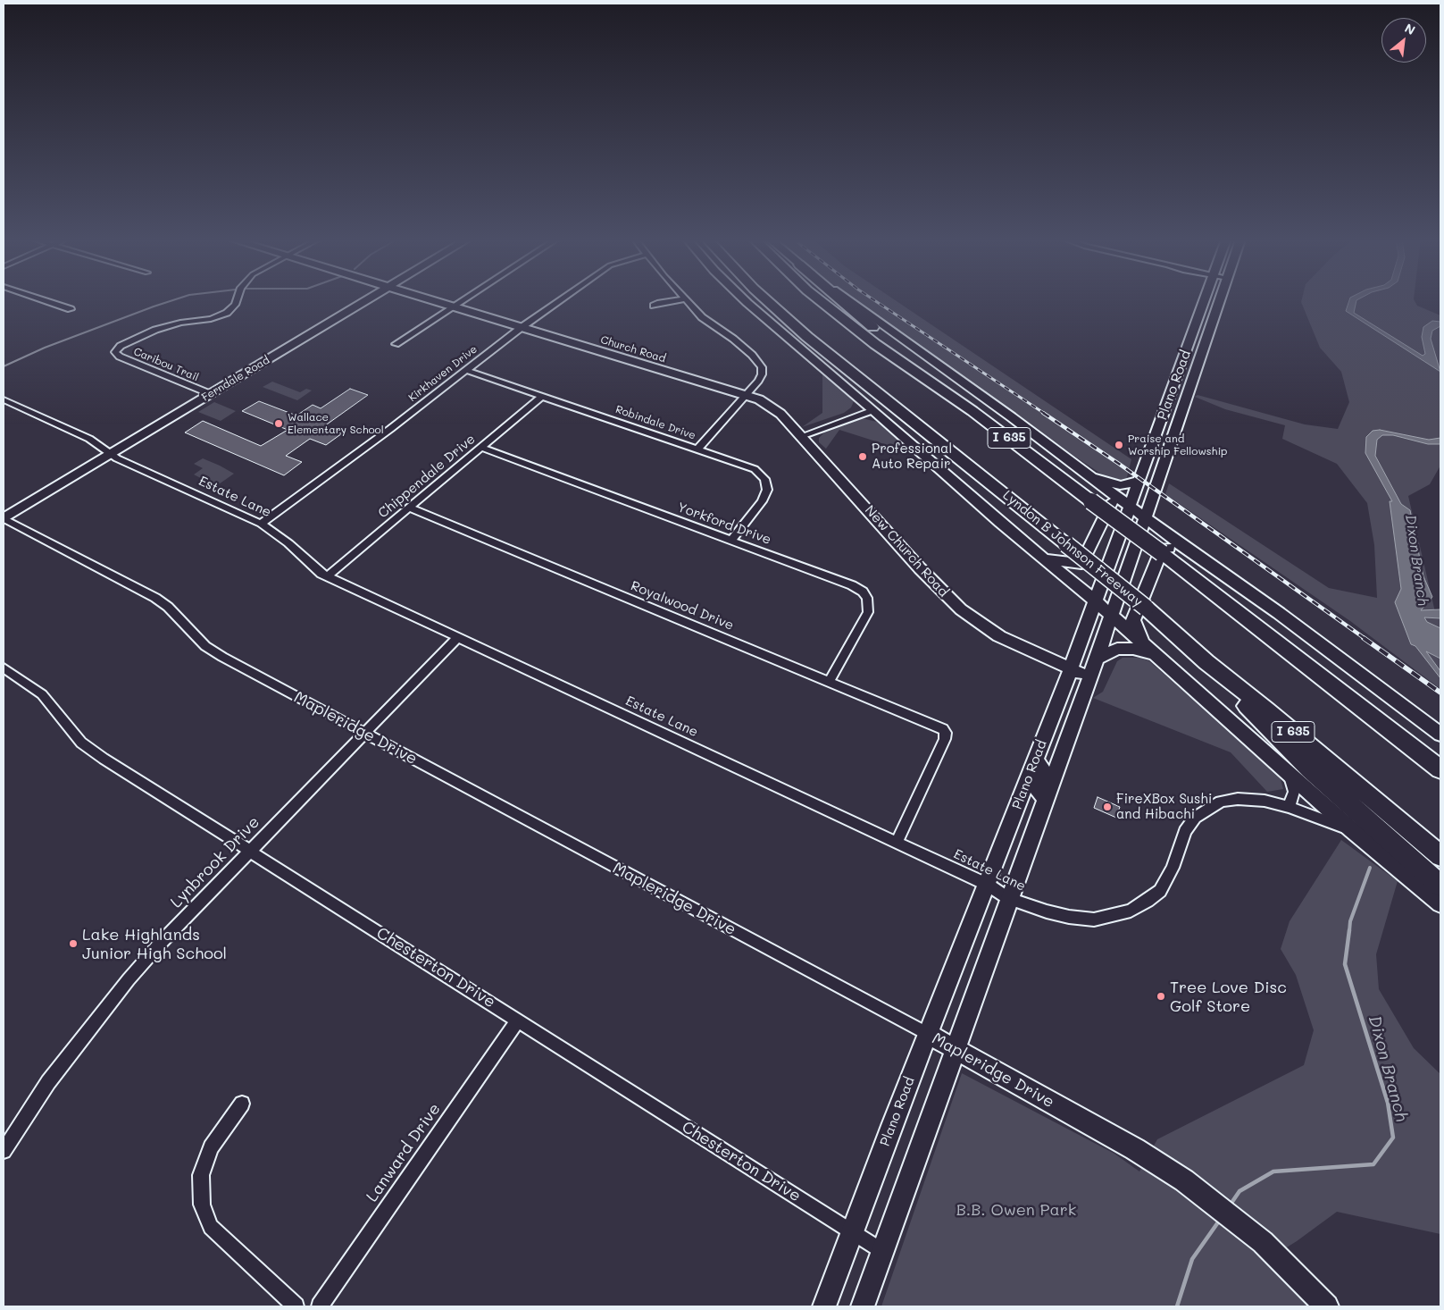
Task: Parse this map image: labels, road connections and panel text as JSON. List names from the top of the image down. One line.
{"streets":{"highway":["I 635","Lyndon B Johnson Freeway"],"main road":["Church Road","Plano Road","New Church Road","Mapleridge Drive"],"street":["Caribou Trail","Kirkhaven Drive","Ferndale Road","Robindale Drive","Chippendale Drive","Estate Lane","Yorkford Drive","Royalwood Drive","Lynbrook Drive","Chesterton Drive","Lanward Drive"]},"crossings":[["Church Road","Kirkhaven Drive"],["Church Road","New Church Road"],["Caribou Trail","Ferndale Road"],["Kirkhaven Drive","Robindale Drive"],["Kirkhaven Drive","Estate Lane"],["Ferndale Road","Estate Lane"],["Ferndale Road","Mapleridge Drive"],["Plano Road","Estate Lane"],["Plano Road","New Church Road"],["Plano Road","Mapleridge Drive"],["Plano Road","Chesterton Drive"],["Robindale Drive","Chippendale Drive"],["Robindale Drive","Yorkford Drive"],["Chippendale Drive","Estate Lane"],["Chippendale Drive","Yorkford Drive"],["Chippendale Drive","Royalwood Drive"],["Estate Lane","Royalwood Drive"],["Estate Lane","Lynbrook Drive"],["Yorkford Drive","Royalwood Drive"],["Mapleridge Drive","Lynbrook Drive"],["Lynbrook Drive","Chesterton Drive"],["Chesterton Drive","Lanward Drive"]],"water":["Dixon Branch"],"parks":["B.B. Owen Park"],"places":["Wallace Elementary School","Praise and Worship Fellowship","Professional Auto Repair","FireXBox Sushi and Hibachi","Lake Highlands Junior High School","Tree Love Disc Golf Store"],"north":"top right"}
